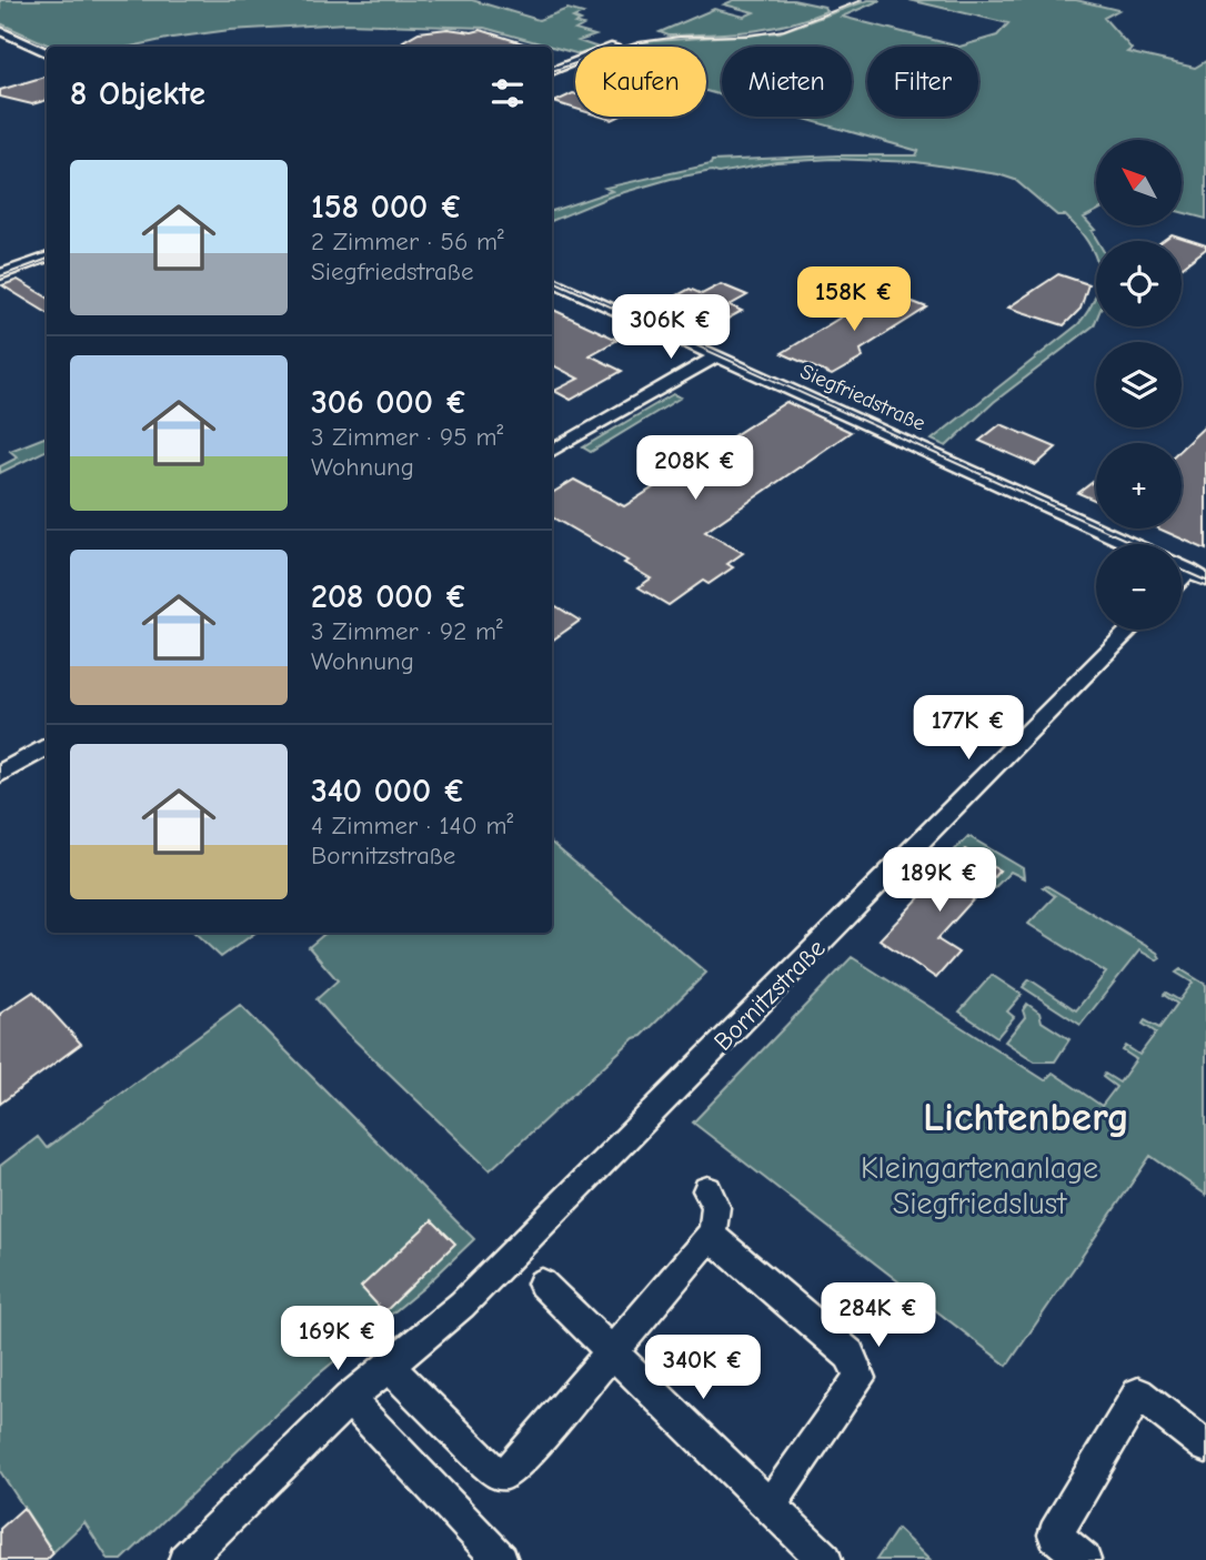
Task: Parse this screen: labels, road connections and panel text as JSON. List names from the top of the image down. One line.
{"streets":{"street":["Siegfriedstraße","Bornitzstraße"]},"districts":["Lichtenberg"],"parks":["Kleingartenanlage Siegfriedslust"],"north":"top left","page":{"chip":["Kaufen","Mieten","Filter"],"heading":"8 Objekte","map_buttons":["+","−"],"list":[{"name":"158 000 €","note":"2 Zimmer · 56 m² · Siegfriedstraße"},{"name":"306 000 €","note":"3 Zimmer · 95 m² · Wohnung"},{"name":"208 000 €","note":"3 Zimmer · 92 m² · Wohnung"},{"name":"340 000 €","note":"4 Zimmer · 140 m² · Bornitzstraße"}],"price":["158K €","306K €","208K €","177K €","189K €","284K €","169K €","340K €"]}}
